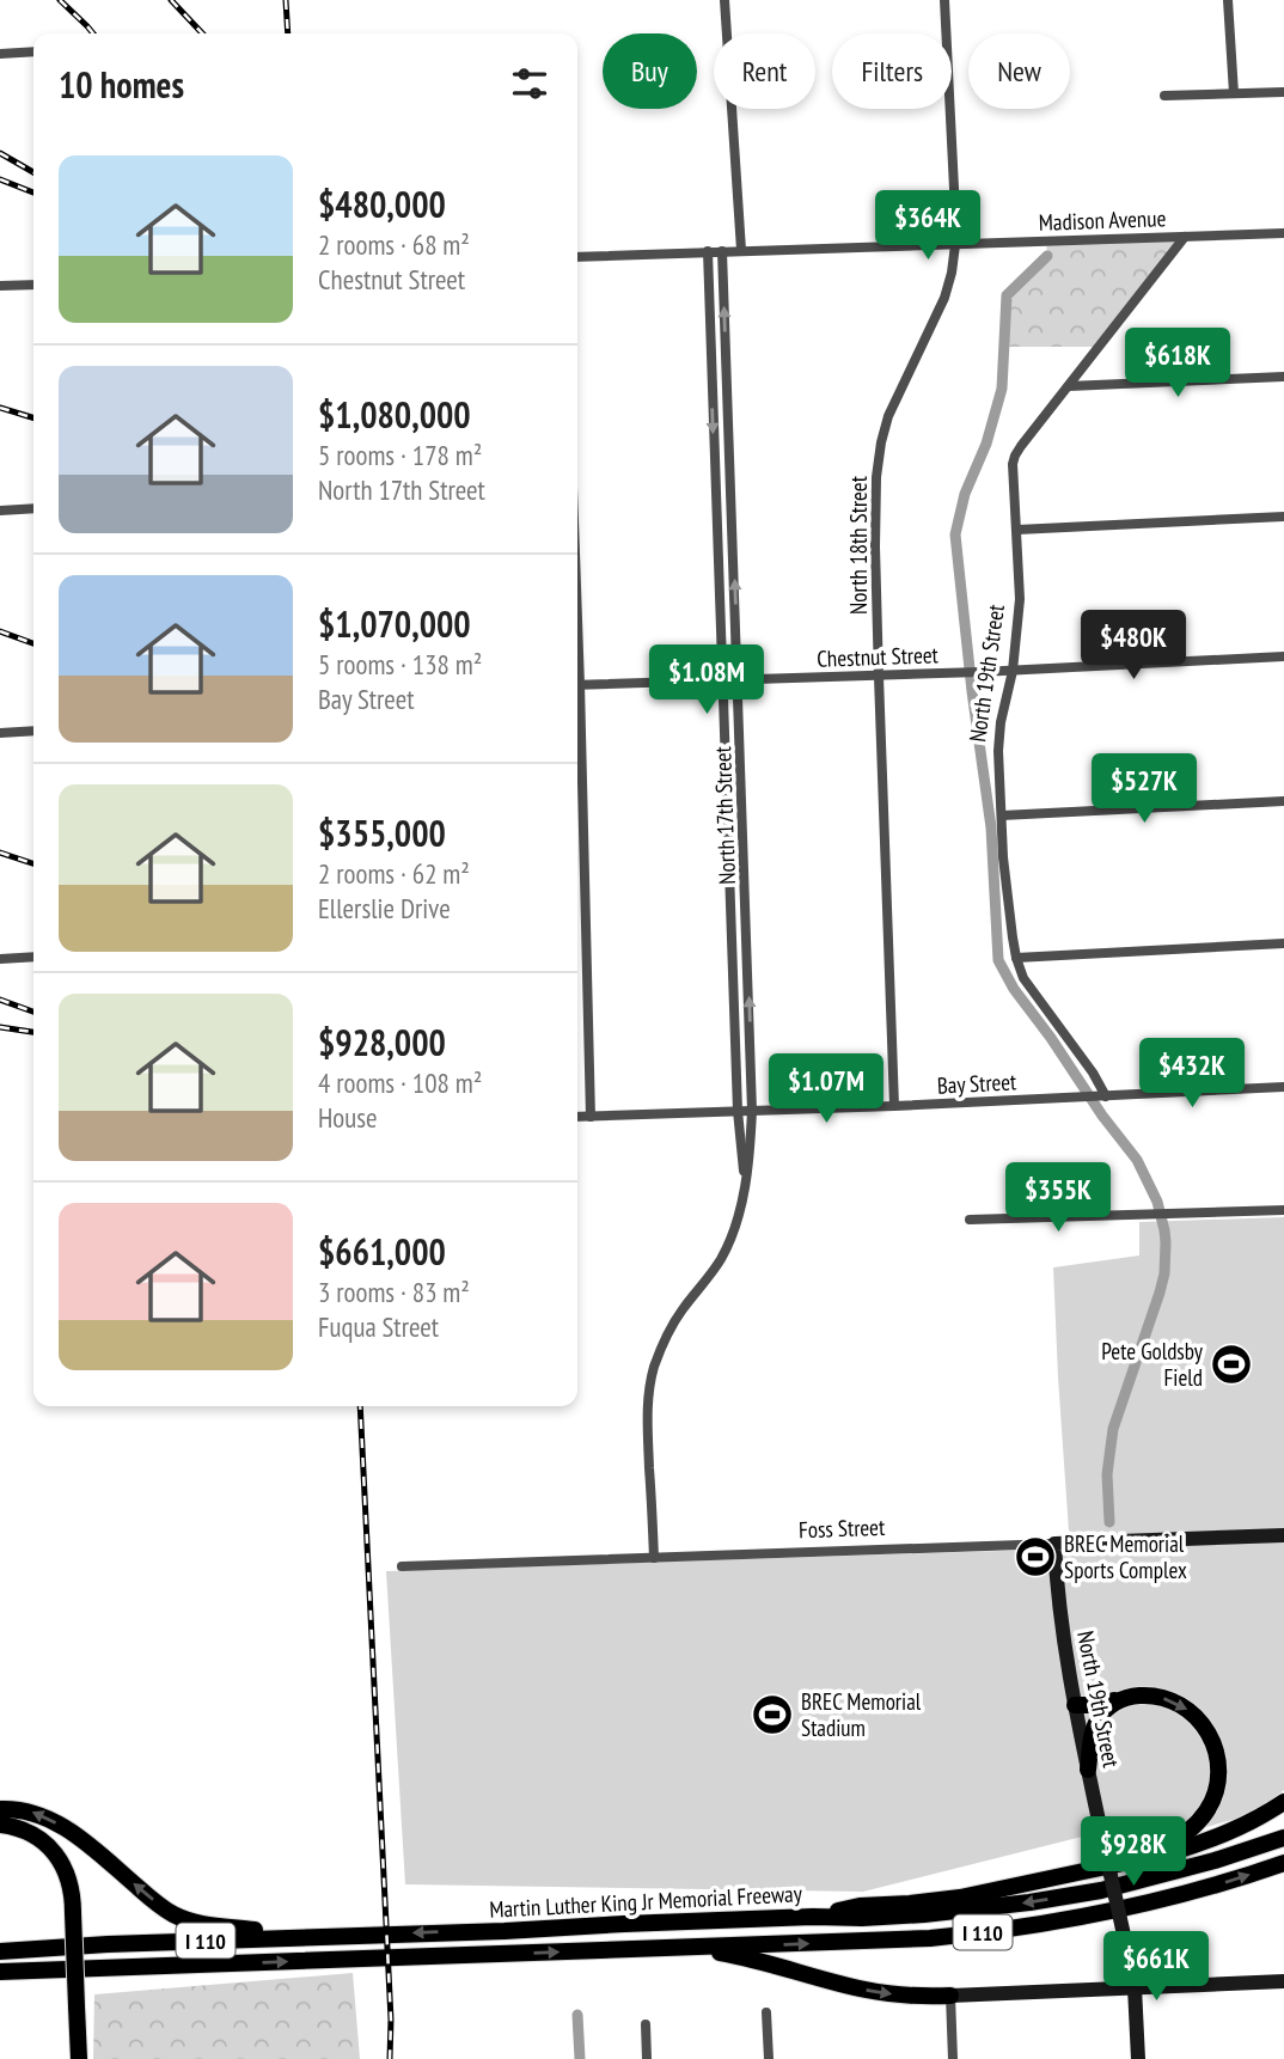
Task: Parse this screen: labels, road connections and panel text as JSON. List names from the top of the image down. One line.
{"streets":{"highway":["Martin Luther King Jr Memorial Freeway","I 110"],"street":["Madison Avenue","North 18th Street","Chestnut Street","North 19th Street","North 17th Street","Bay Street","Foss Street"]},"crossings":[["Madison Avenue","North 18th Street"],["Madison Avenue","North 19th Street"],["Madison Avenue","North 17th Street"],["North 18th Street","Chestnut Street"],["North 18th Street","Bay Street"],["Chestnut Street","North 19th Street"],["Chestnut Street","North 17th Street"],["North 19th Street","Bay Street"],["North 19th Street","Foss Street"],["North 17th Street","Bay Street"],["North 17th Street","Foss Street"]],"places":{"sports":["Pete Goldsby Field","BREC Memorial Sports Complex","BREC Memorial Stadium"]},"page":{"chip":["Buy","Rent","Filters","New"],"heading":"10 homes","list":[{"name":"$480,000","note":"2 rooms · 68 m² · Chestnut Street"},{"name":"$1,080,000","note":"5 rooms · 178 m² · North 17th Street"},{"name":"$1,070,000","note":"5 rooms · 138 m² · Bay Street"},{"name":"$355,000","note":"2 rooms · 62 m² · Ellerslie Drive"},{"name":"$928,000","note":"4 rooms · 108 m² · House"},{"name":"$661,000","note":"3 rooms · 83 m² · Fuqua Street"}],"price":["$364K","$618K","$480K","$1.08M","$527K","$432K","$1.07M","$355K","$928K","$661K"]}}
